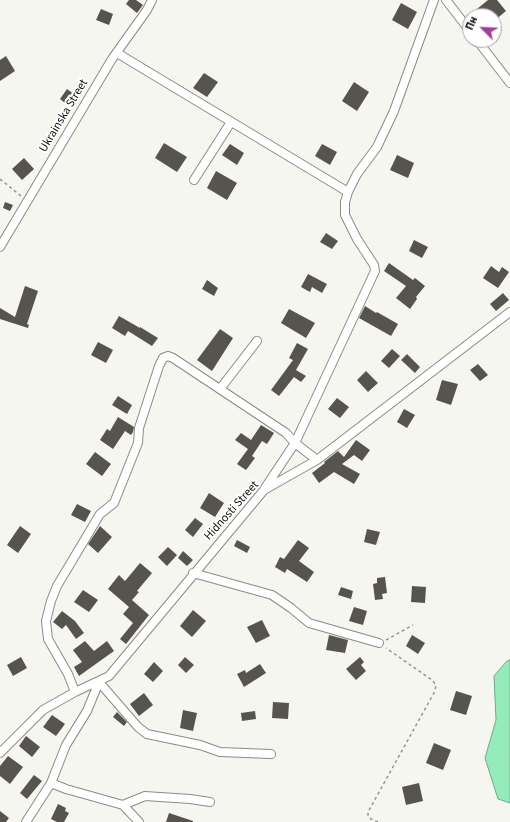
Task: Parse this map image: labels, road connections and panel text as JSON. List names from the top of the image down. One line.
{"streets":{"street":["Ukrainska Street","Hidnosti Street"]},"north":"top left"}
